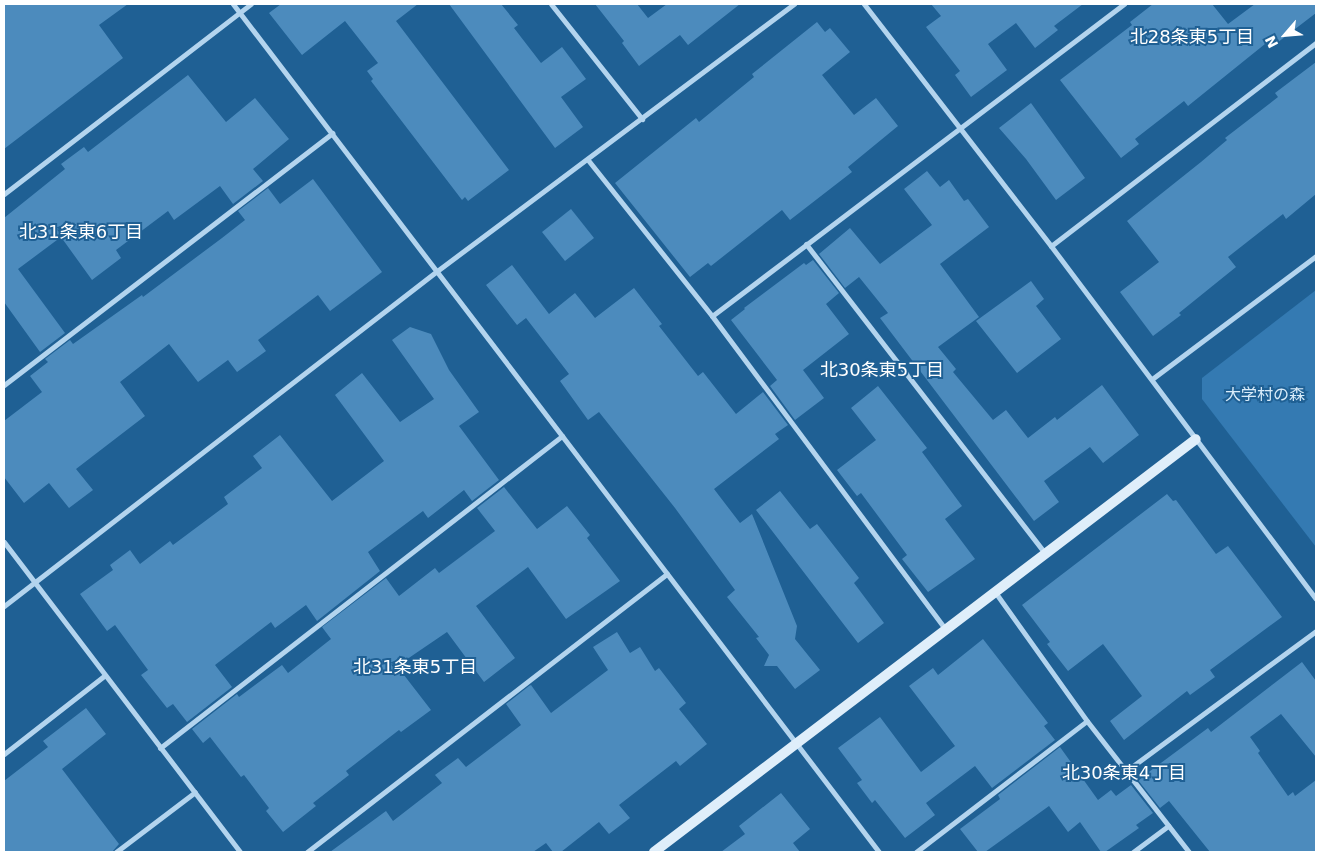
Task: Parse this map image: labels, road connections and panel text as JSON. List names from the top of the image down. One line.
{"districts":["北28条東5丁目","北31条東6丁目","北30条東5丁目","北31条東5丁目","北30条東4丁目"],"parks":["大学村の森"],"north":"bottom left"}
